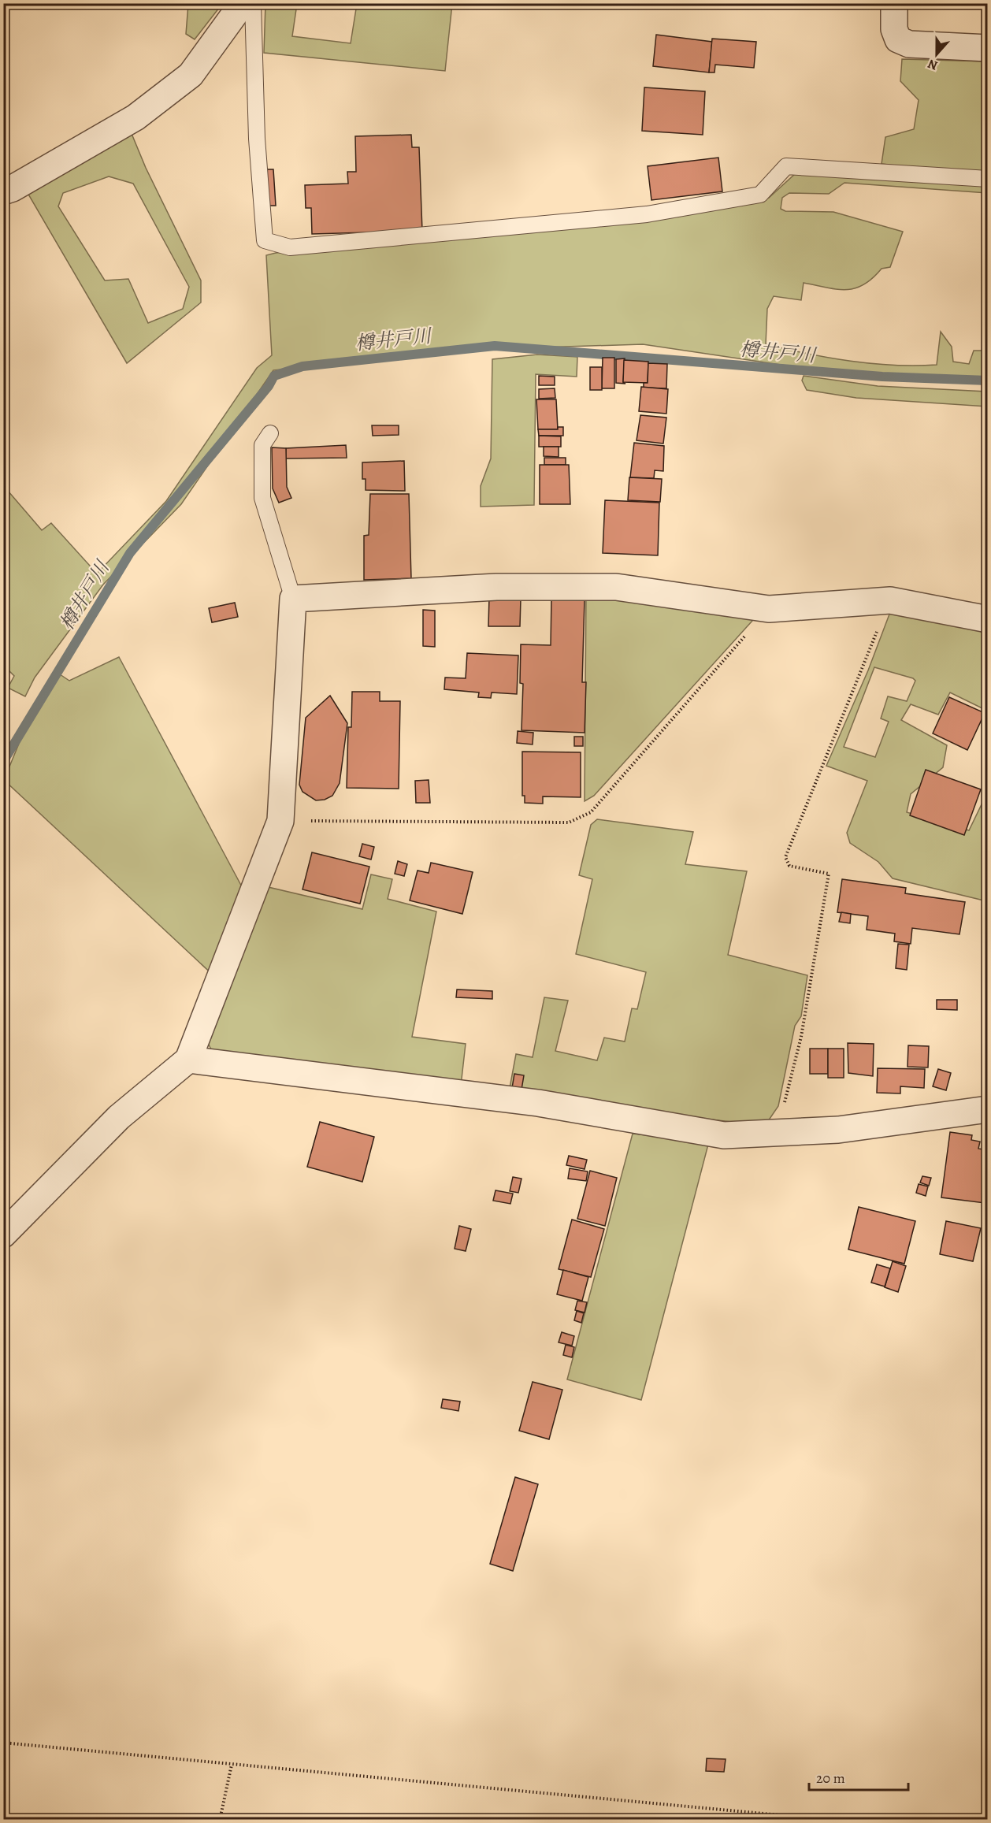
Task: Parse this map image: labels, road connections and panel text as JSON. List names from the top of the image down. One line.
{"water":["樽井戸川"],"scale_bar":"20 m","north":"bottom"}
